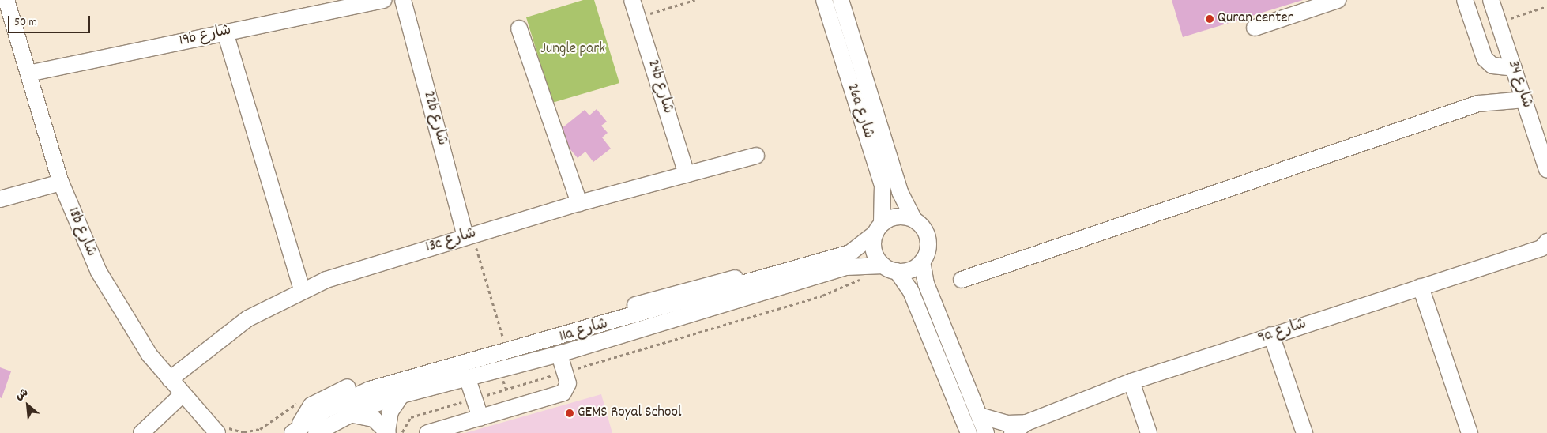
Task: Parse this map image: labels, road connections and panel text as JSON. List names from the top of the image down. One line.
{"streets":{"street":["19b شارع","شارع 34","24b شارع","26a شارع","22b شارع","18b شارع","13c شارع","11a شارع","9a شارع"]},"crossings":[["19b شارع","18b شارع"],["24b شارع","13c شارع"],["26a شارع","11a شارع"],["22b شارع","13c شارع"],["18b شارع","13c شارع"]],"parks":["Jungle park"],"places":["Quran center","GEMS Royal School"],"scale_bar":"50 m","north":"top left"}
